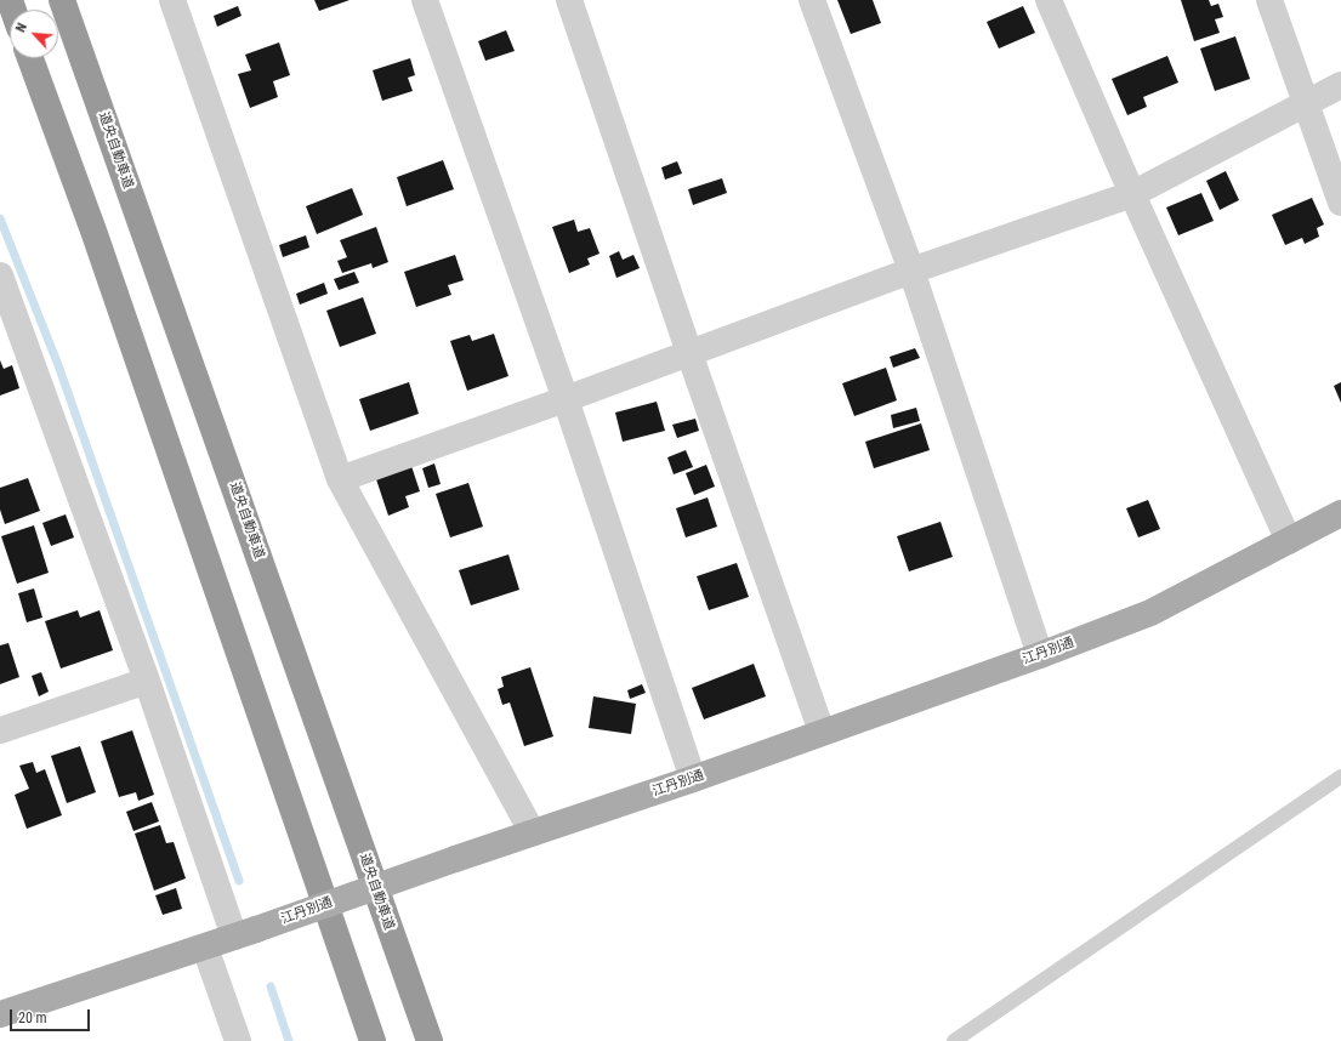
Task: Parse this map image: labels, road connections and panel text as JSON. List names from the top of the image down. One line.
{"streets":{"highway":["道央自動車道"],"main road":["江丹別通"]},"scale_bar":"20 m","north":"top left"}
